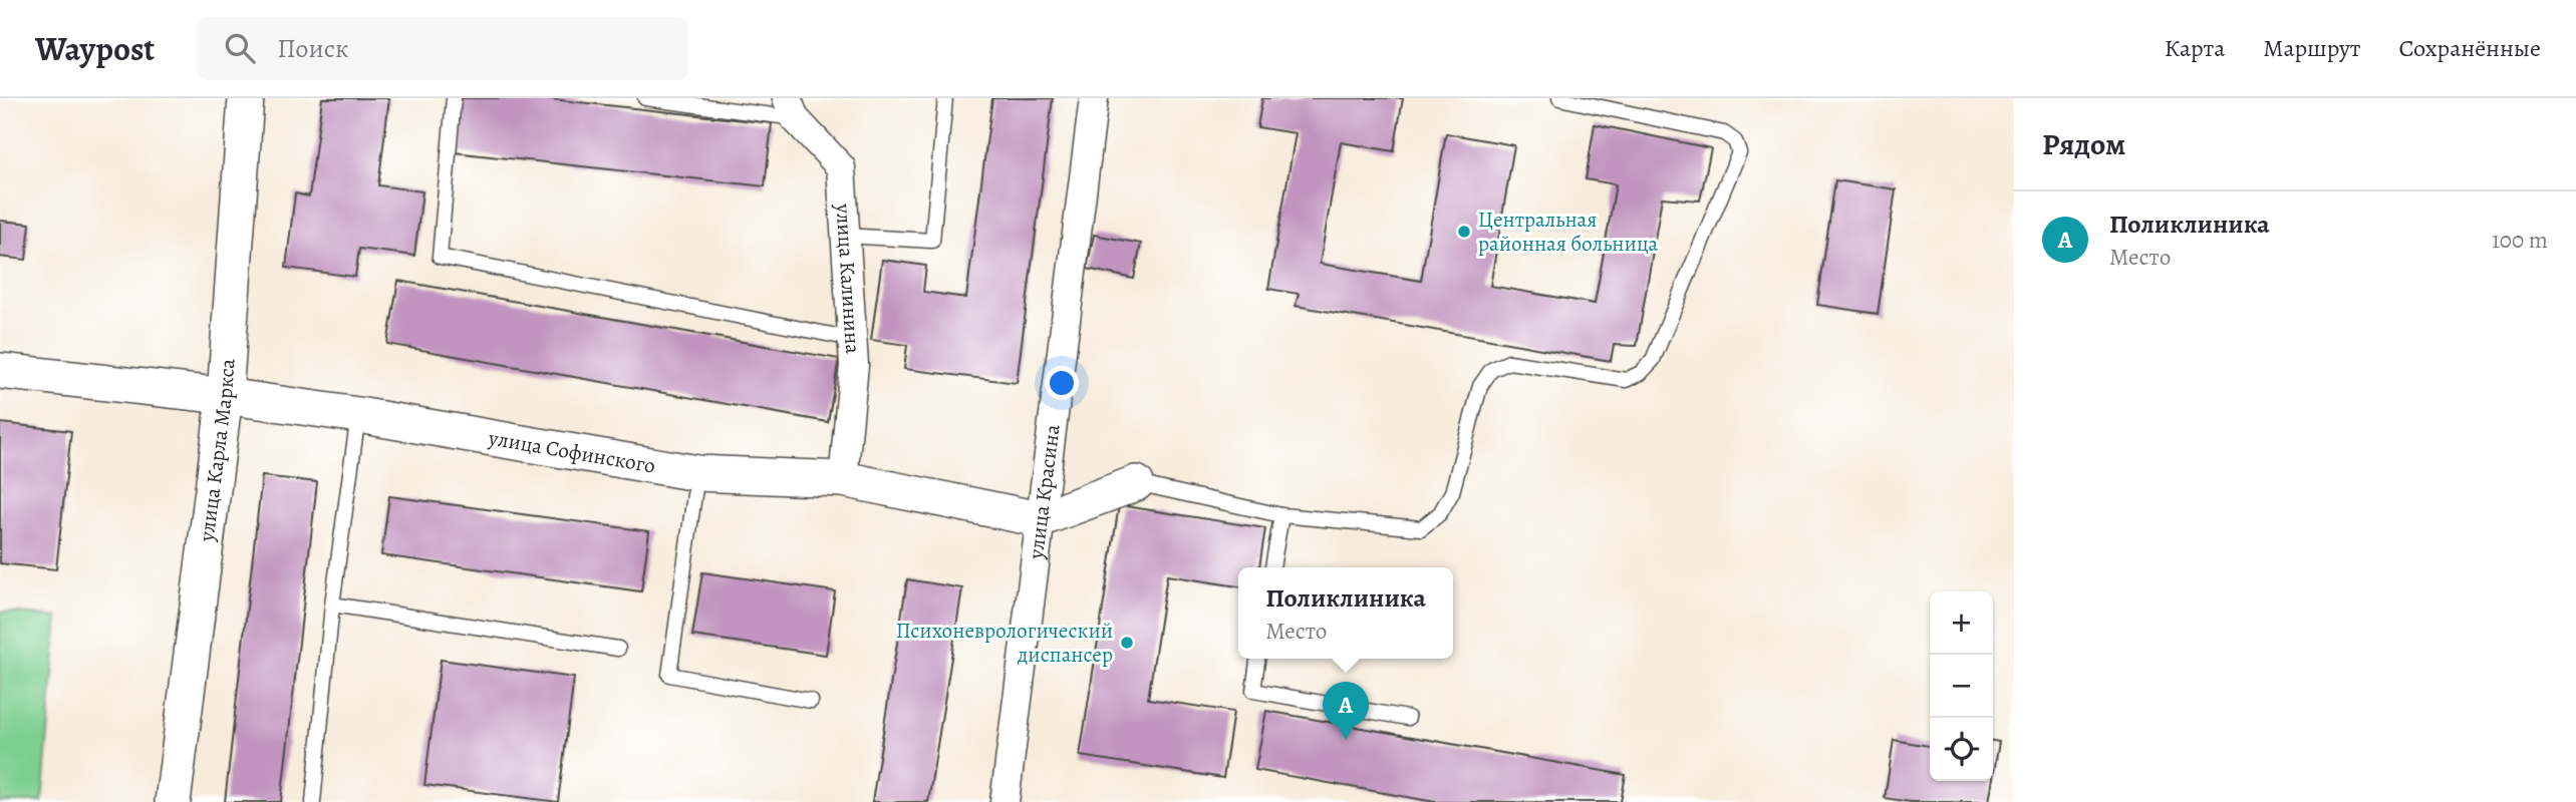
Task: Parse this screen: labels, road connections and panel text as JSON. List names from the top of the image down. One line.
{"streets":{"street":["улица Калинина","улица Карла Маркса","улица Софинского","улица Красина"]},"crossings":[["улица Калинина","улица Софинского"],["улица Карла Маркса","улица Софинского"],["улица Софинского","улица Красина"]],"places":["Центральная районная больница","Психоневрологический диспансер"],"page":{"header":"Waypost","search":"Поиск","nav":["Карта","Маршрут","Сохранённые"],"heading":"Рядом","list":[{"mark":"A","name":"Поликлиника","note":"Место","value":"100 m"}],"popup":["Поликлиника","Место"],"map_buttons":["+","−"],"pins":"A"}}
